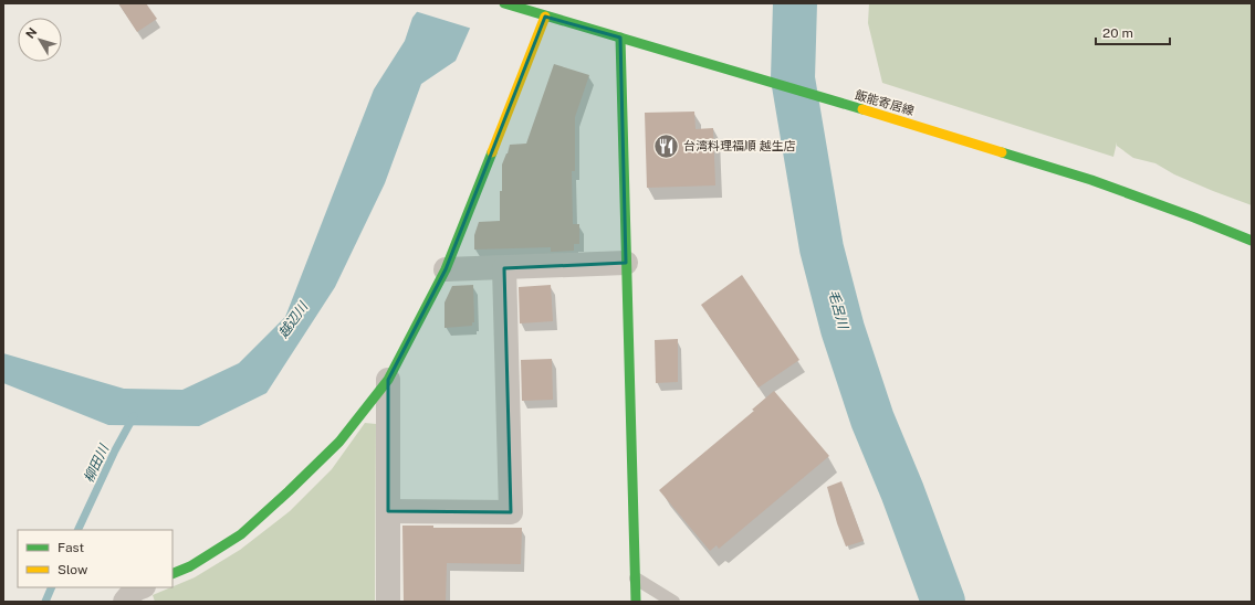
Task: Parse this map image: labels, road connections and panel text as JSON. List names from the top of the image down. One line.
{"streets":{"street":["飯能寄居線"]},"water":["毛呂川","越辺川","柳田川"],"places":{"restaurant":["台湾料理福順 越生店"]},"legend":["Fast","Slow"],"scale_bar":"20 m","north":"top left"}
